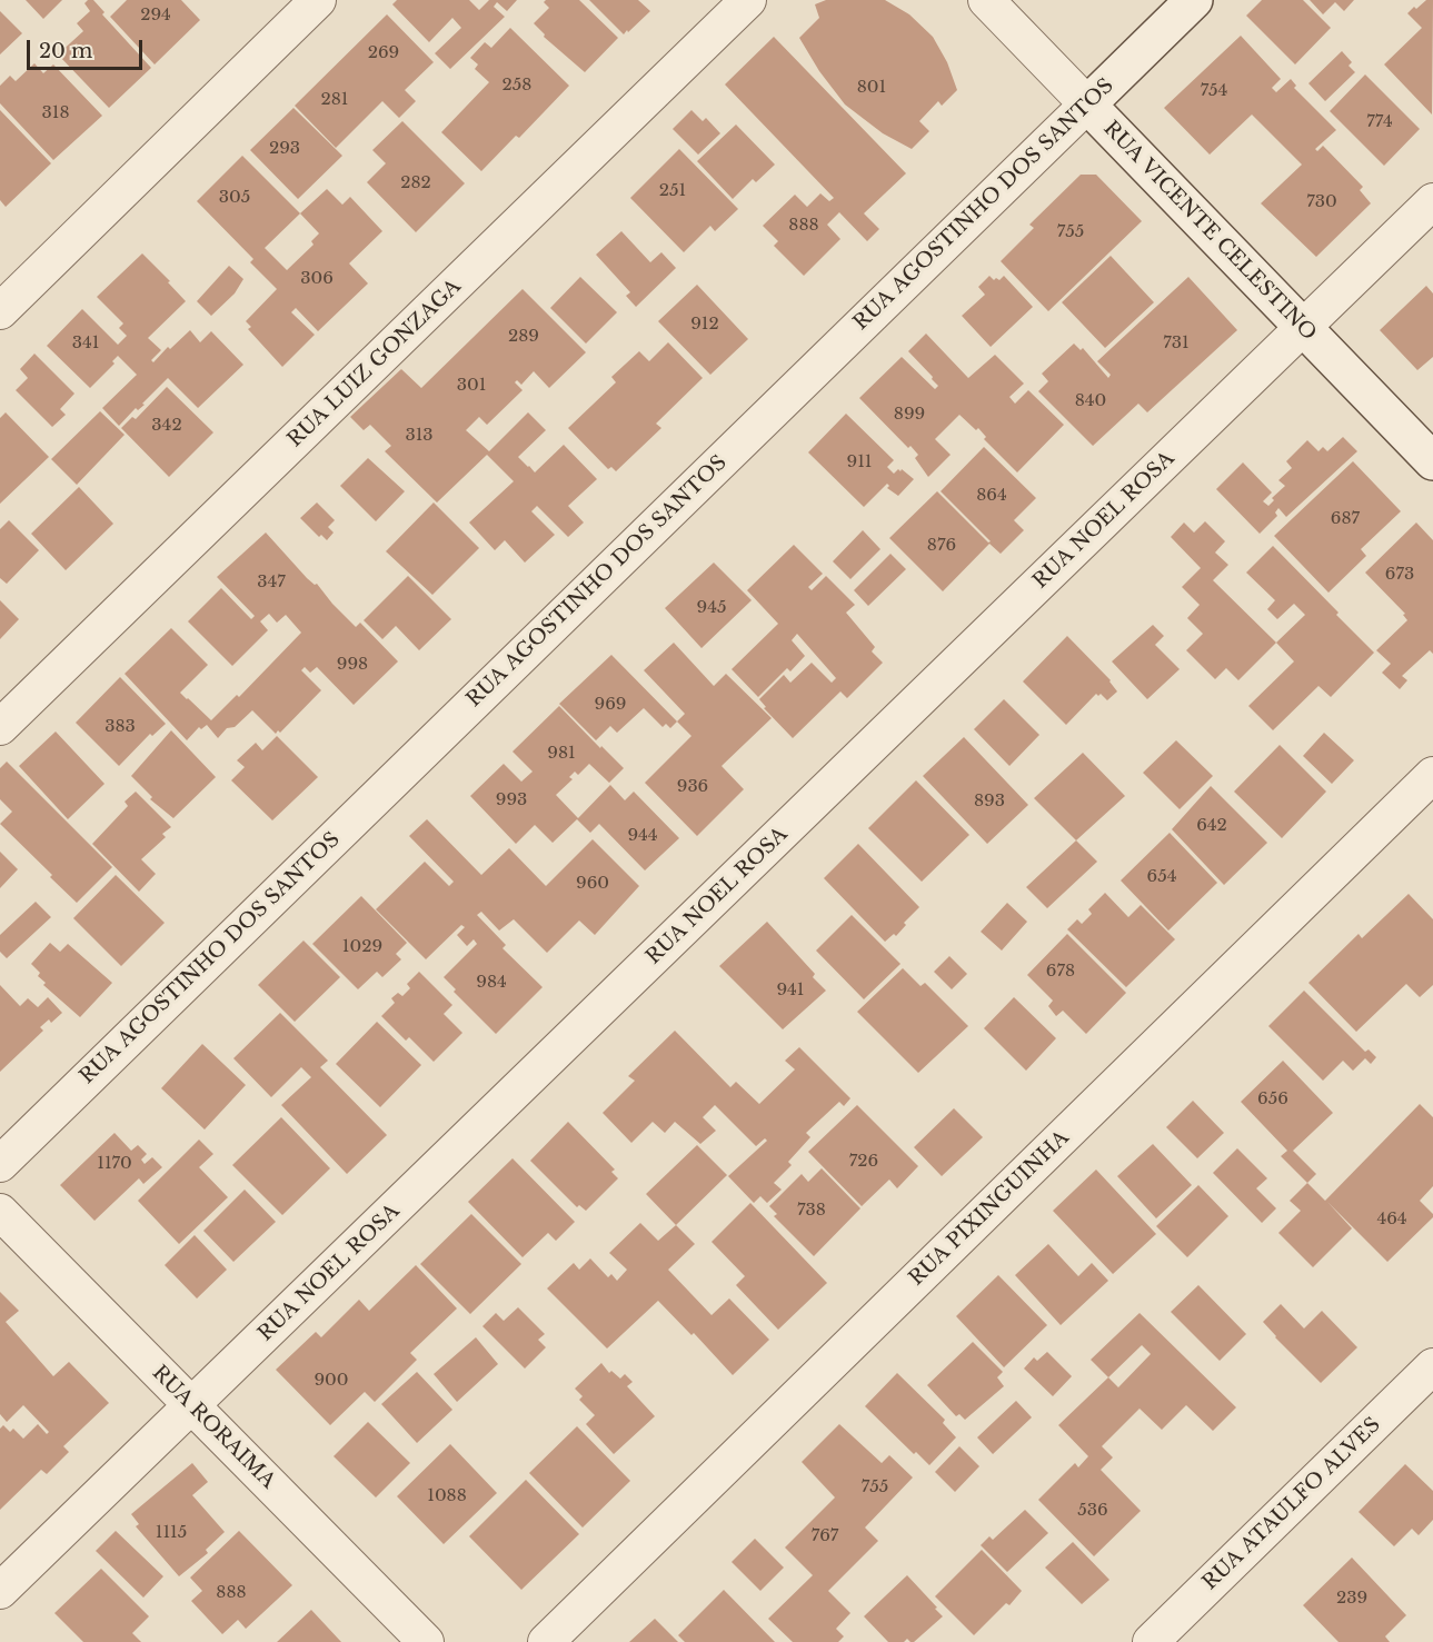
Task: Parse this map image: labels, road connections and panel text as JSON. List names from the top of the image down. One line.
{"streets":{"street":["RUA AGOSTINHO DOS SANTOS","RUA VICENTE CELESTINO","RUA LUIZ GONZAGA","RUA NOEL ROSA","RUA PIXINGUINHA","RUA RORAIMA","RUA ATAULFO ALVES"]},"crossings":[["RUA AGOSTINHO DOS SANTOS","RUA VICENTE CELESTINO"],["RUA VICENTE CELESTINO","RUA NOEL ROSA"],["RUA NOEL ROSA","RUA RORAIMA"]],"house_numbers":["294","269","258","801","754","281","318","774","293","282","251","305","730","888","755","306","912","289","341","731","301","840","899","342","313","911","864","687","876","673","347","945","998","969","383","981","936","993","893","642","944","654","960","1029","678","984","941","656","726","1170","738","464","900","755","1088","536","1115","767","888","239"],"scale_bar":"20 m"}
